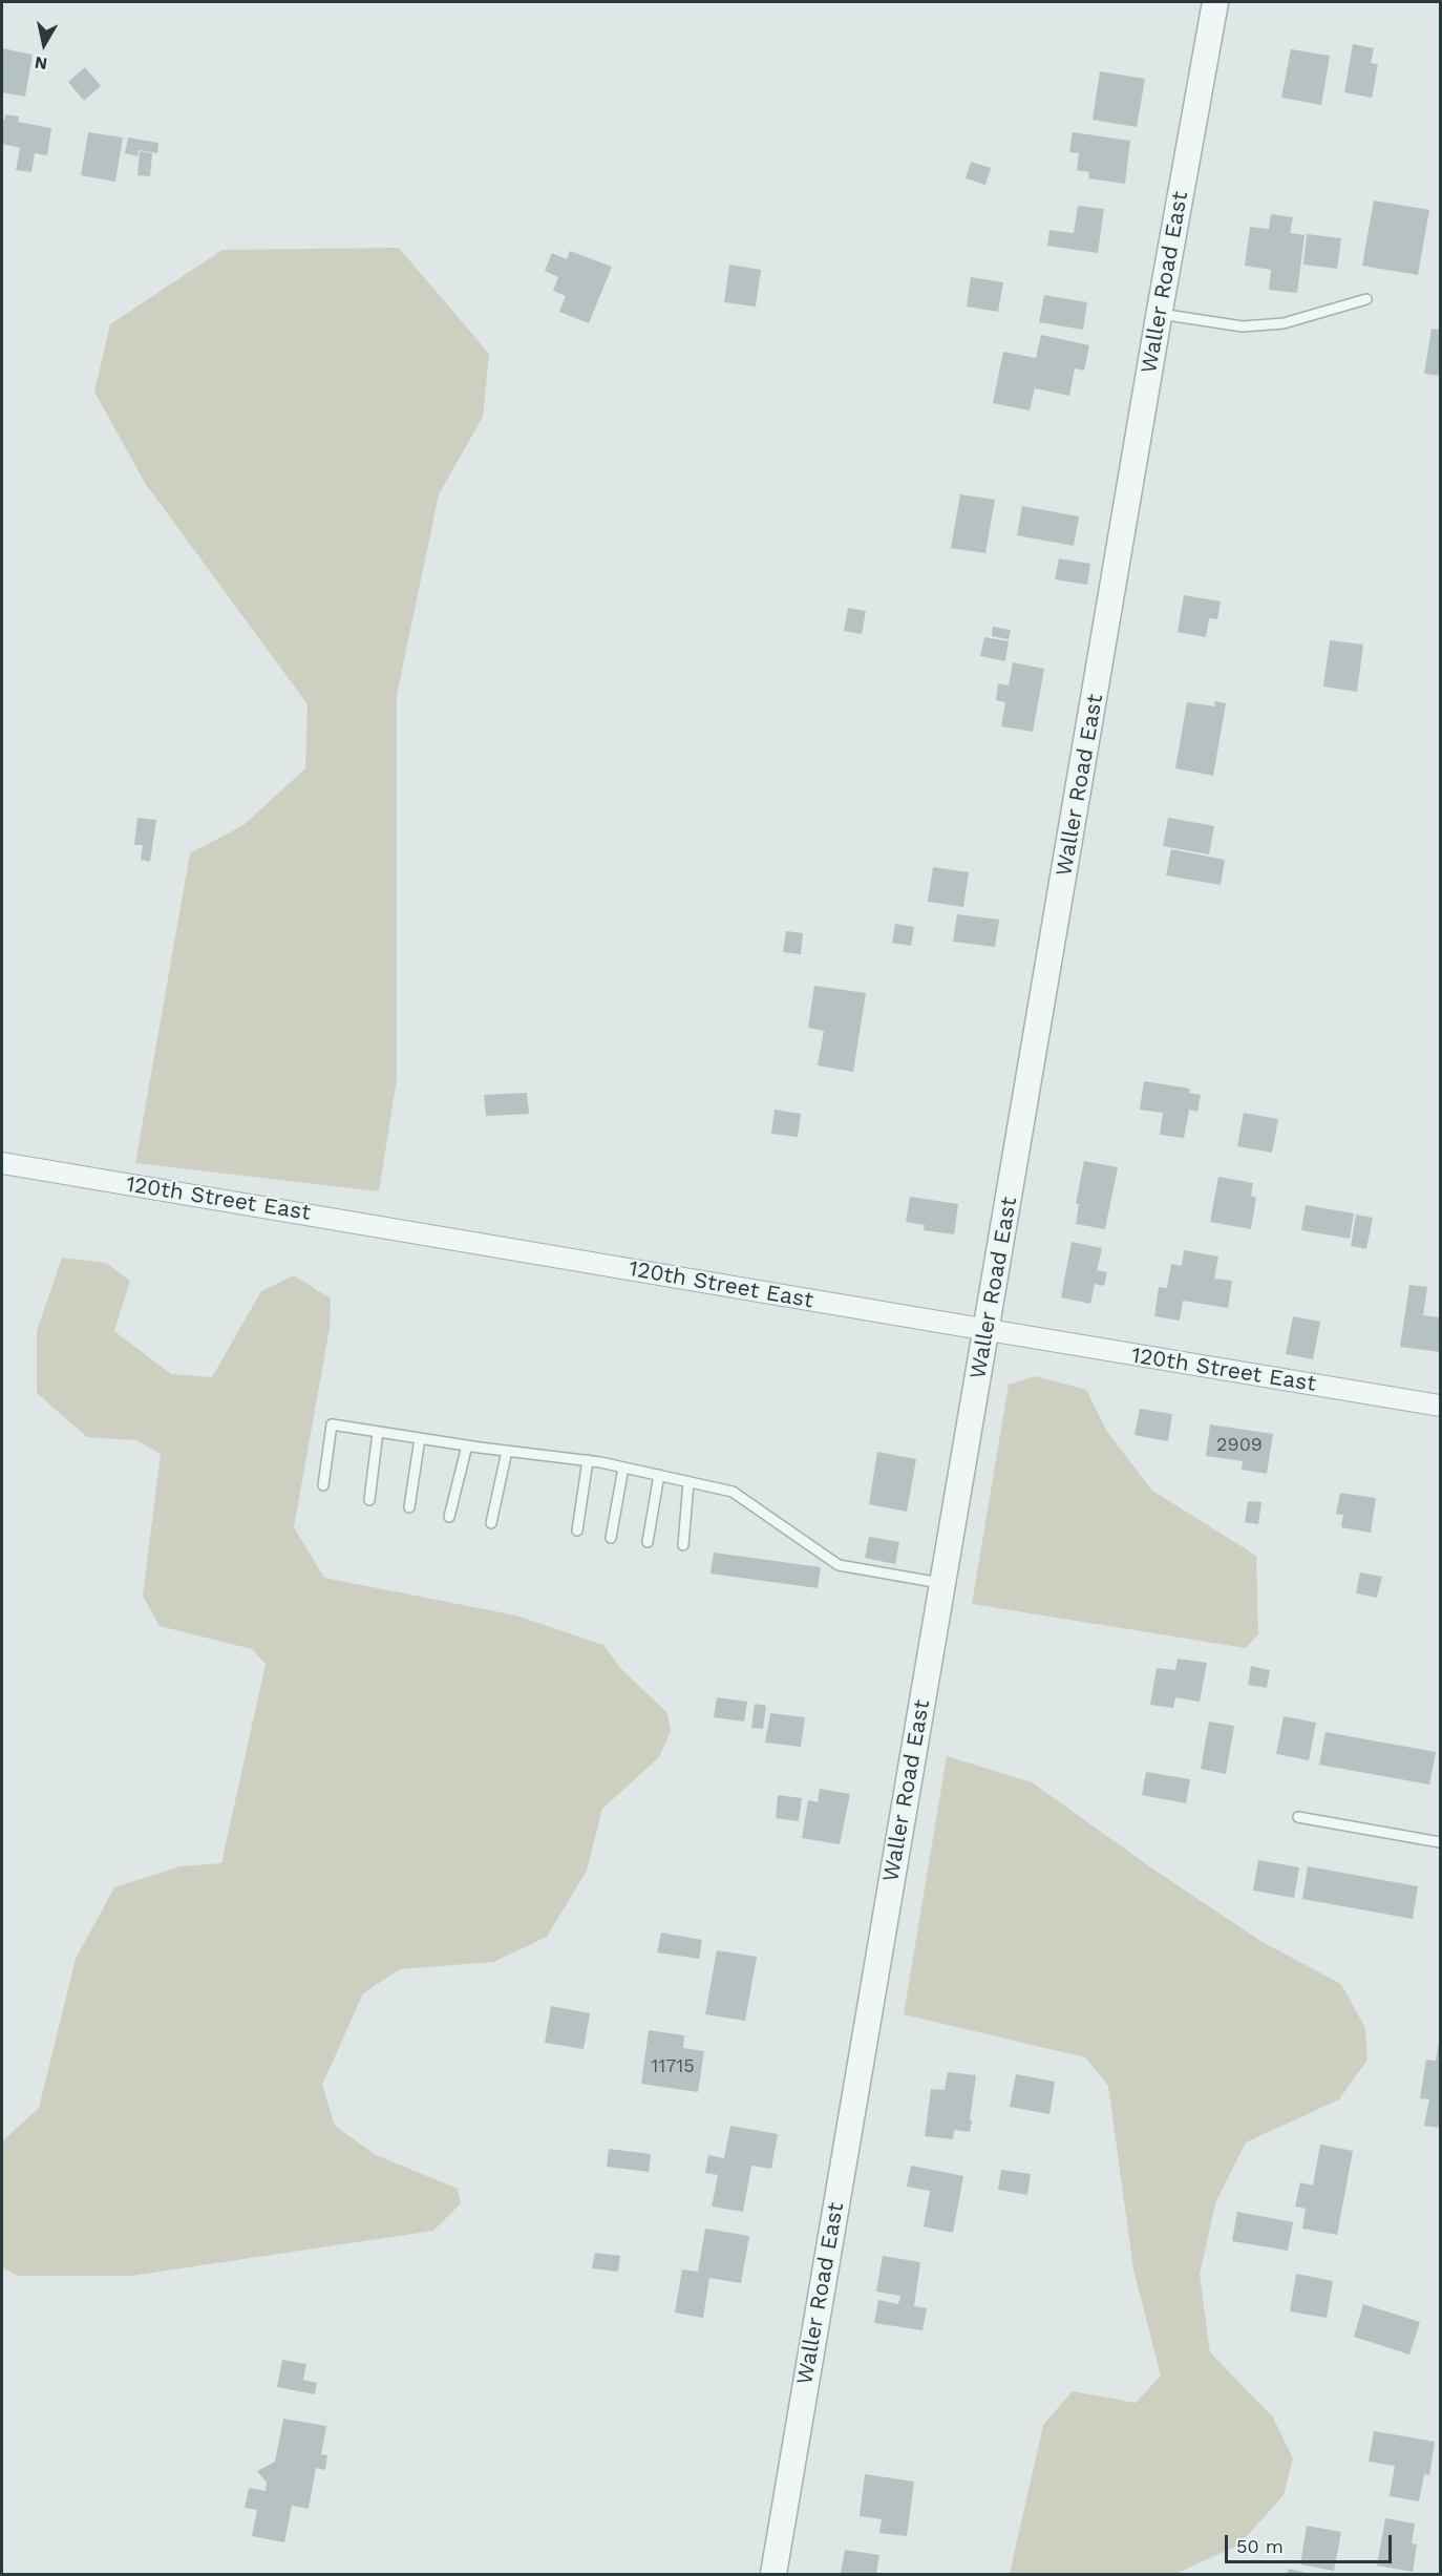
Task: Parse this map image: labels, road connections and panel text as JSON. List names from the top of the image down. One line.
{"streets":{"street":["Waller Road East","120th Street East"]},"crossings":[["Waller Road East","120th Street East"]],"house_numbers":["2909","11715"],"scale_bar":"50 m","north":"bottom"}
